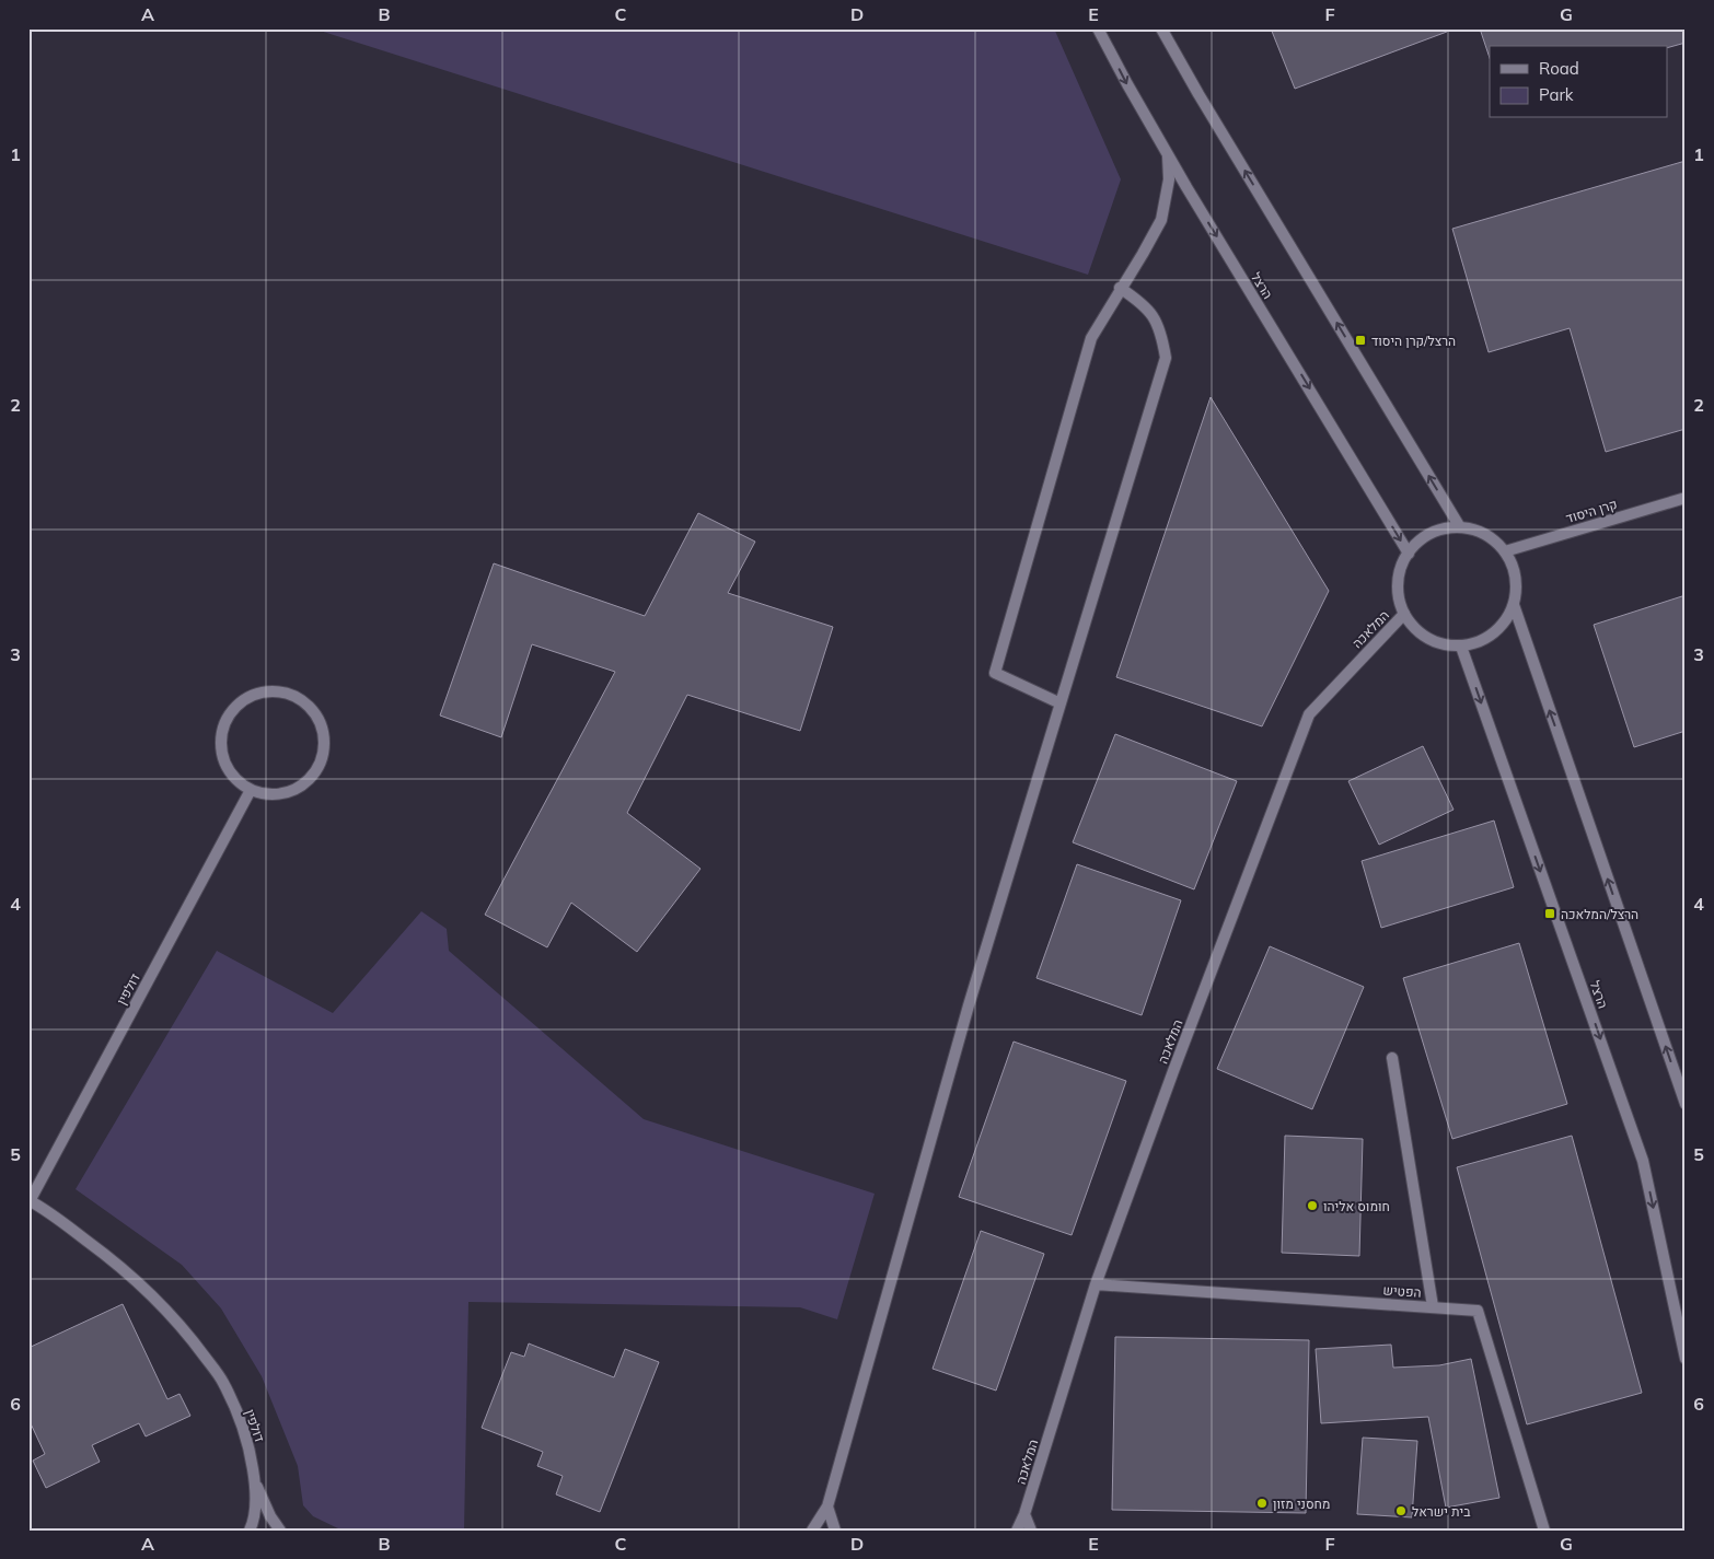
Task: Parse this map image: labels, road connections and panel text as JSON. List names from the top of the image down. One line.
{"streets":{"street":["הרצל","קרן היסוד","המלאכה","דולפין","הפטיש"]},"crossings":[["הרצל","קרן היסוד"],["הרצל","המלאכה"],["קרן היסוד","המלאכה"],["המלאכה","הפטיש"]],"places":{"transit":["הרצל/קרן היסוד","הרצל/המלאכה"],"other":["חומוס אליהו","מחסני מזון","בית ישראל"]},"legend":["Road","Park"],"grid":{"columns":["A","B","C","D","E","F","G"],"rows":["1","2","3","4","5","6"]}}
